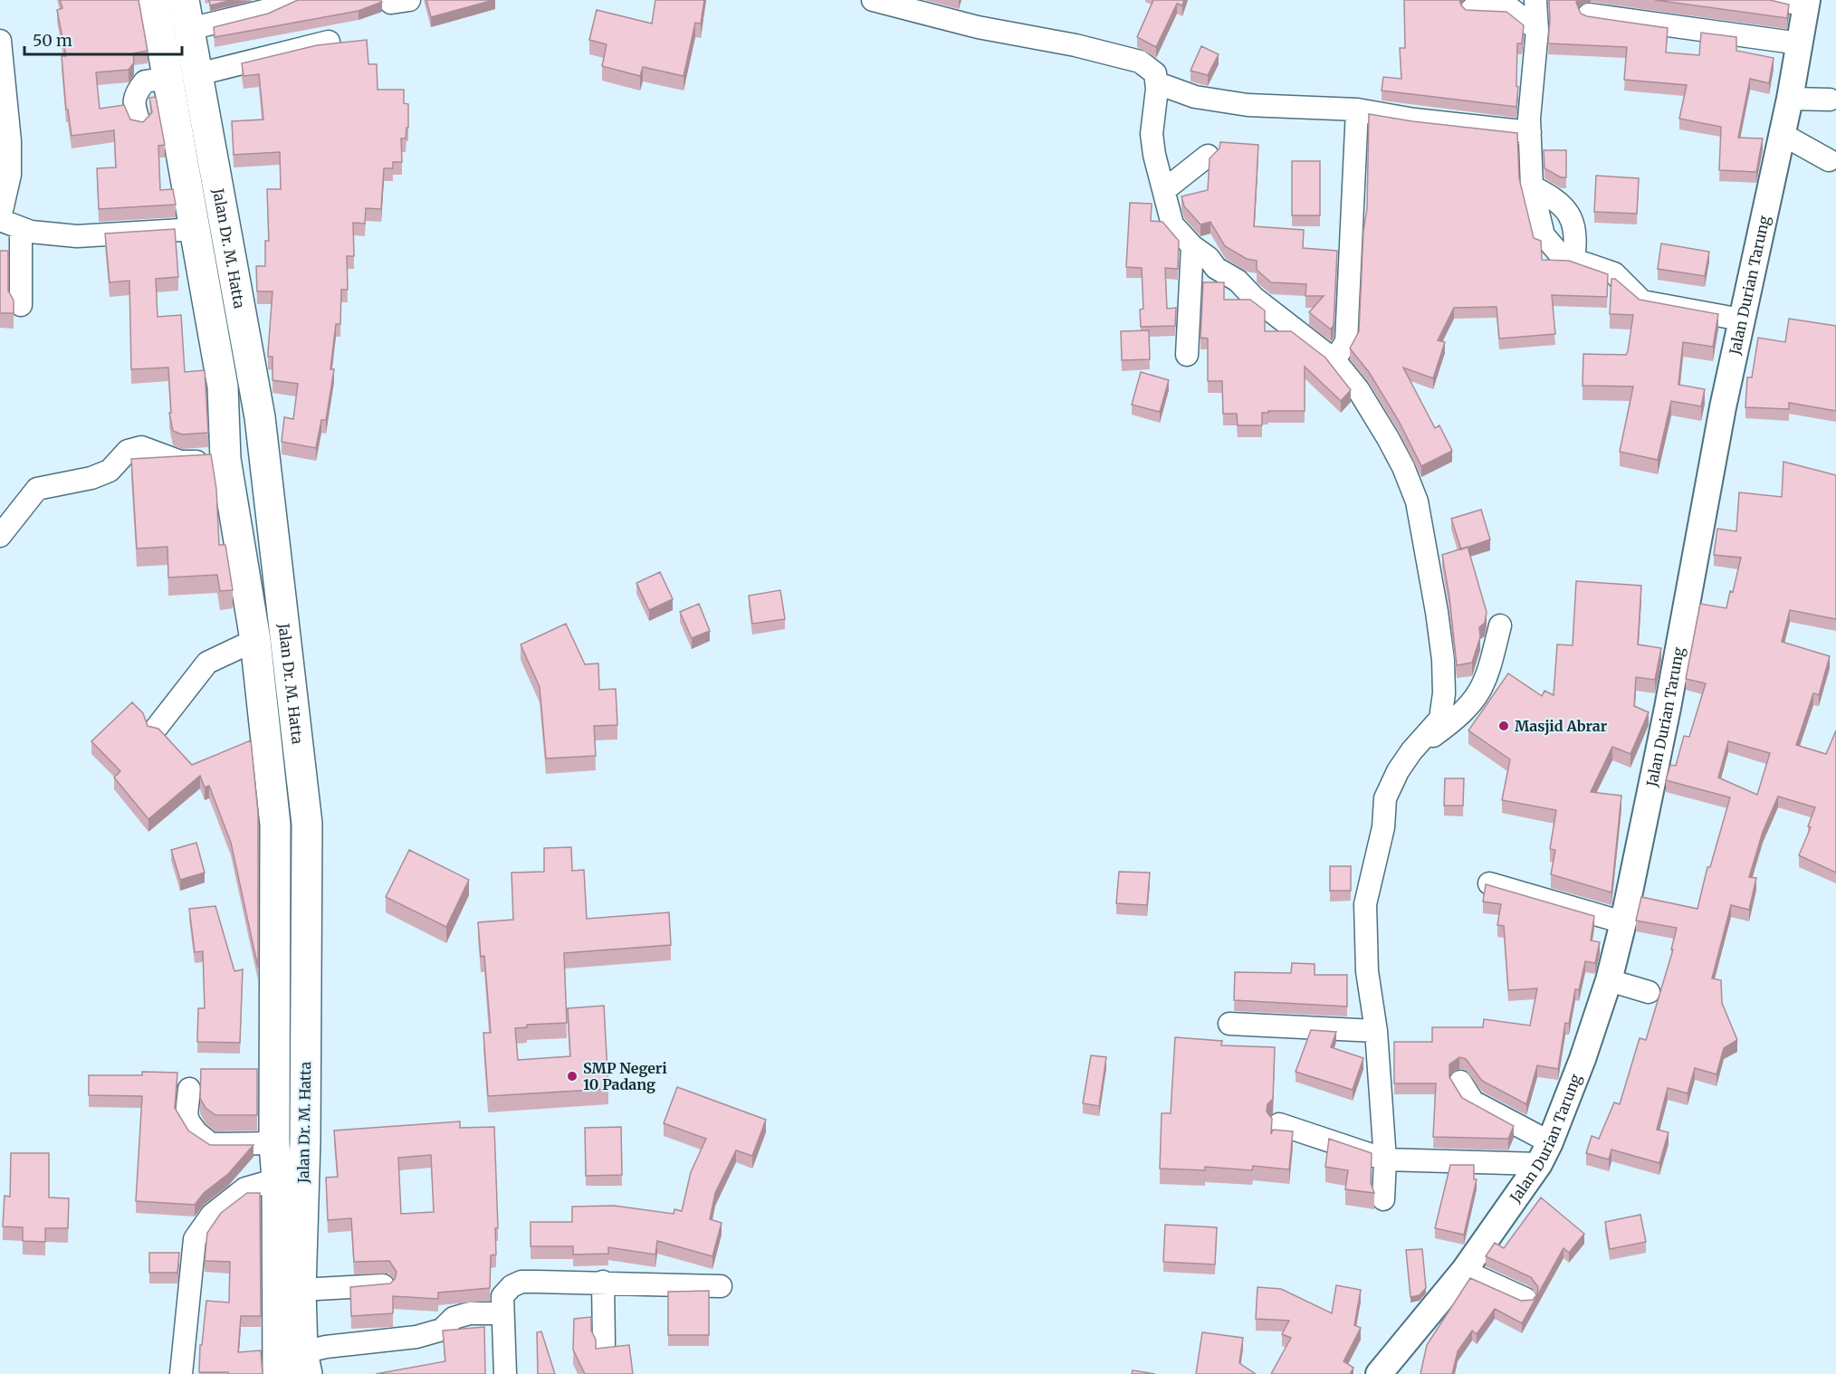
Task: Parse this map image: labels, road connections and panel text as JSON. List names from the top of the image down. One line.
{"streets":{"main road":["Jalan Dr. M. Hatta"],"street":["Jalan Durian Tarung"]},"places":["Masjid Abrar","SMP Negeri 10 Padang"],"scale_bar":"50 m"}
